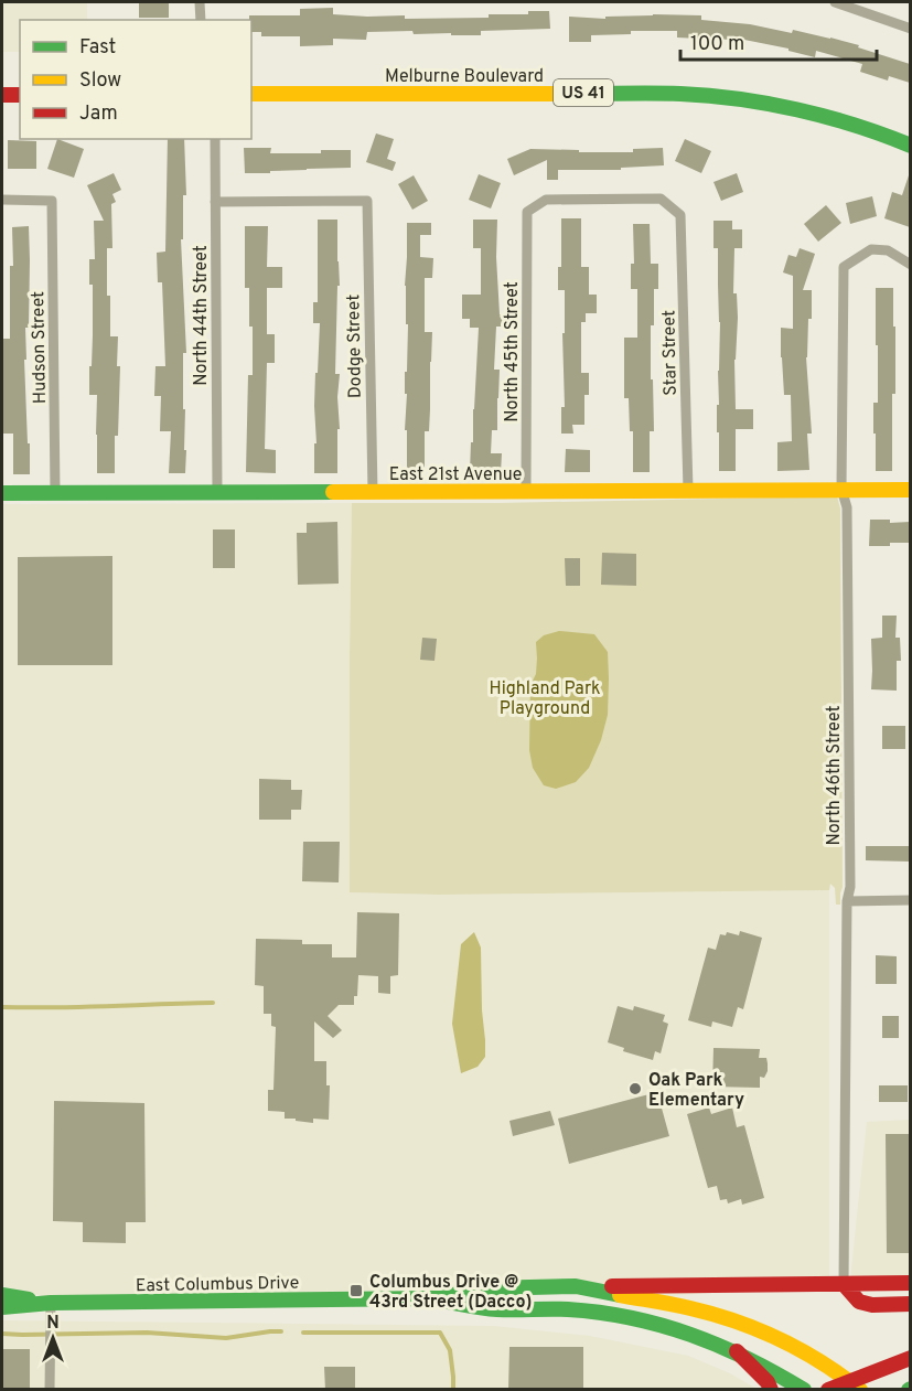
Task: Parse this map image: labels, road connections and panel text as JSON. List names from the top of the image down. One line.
{"streets":{"main road":["Melburne Boulevard","US 41","East 21st Avenue","East Columbus Drive"],"street":["North 44th Street","Dodge Street","Hudson Street","North 45th Street","Star Street","North 46th Street"]},"crossings":[["North 44th Street","Dodge Street"],["North 44th Street","East 21st Avenue"],["Dodge Street","East 21st Avenue"],["Hudson Street","East 21st Avenue"],["North 45th Street","Star Street"],["North 45th Street","East 21st Avenue"],["Star Street","East 21st Avenue"],["East 21st Avenue","North 46th Street"]],"parks":["Highland Park Playground"],"places":{"other":["Oak Park Elementary"],"transit":["Columbus Drive @ 43rd Street (Dacco)"]},"legend":["Fast","Slow","Jam"],"scale_bar":"100 m","north":"top"}
